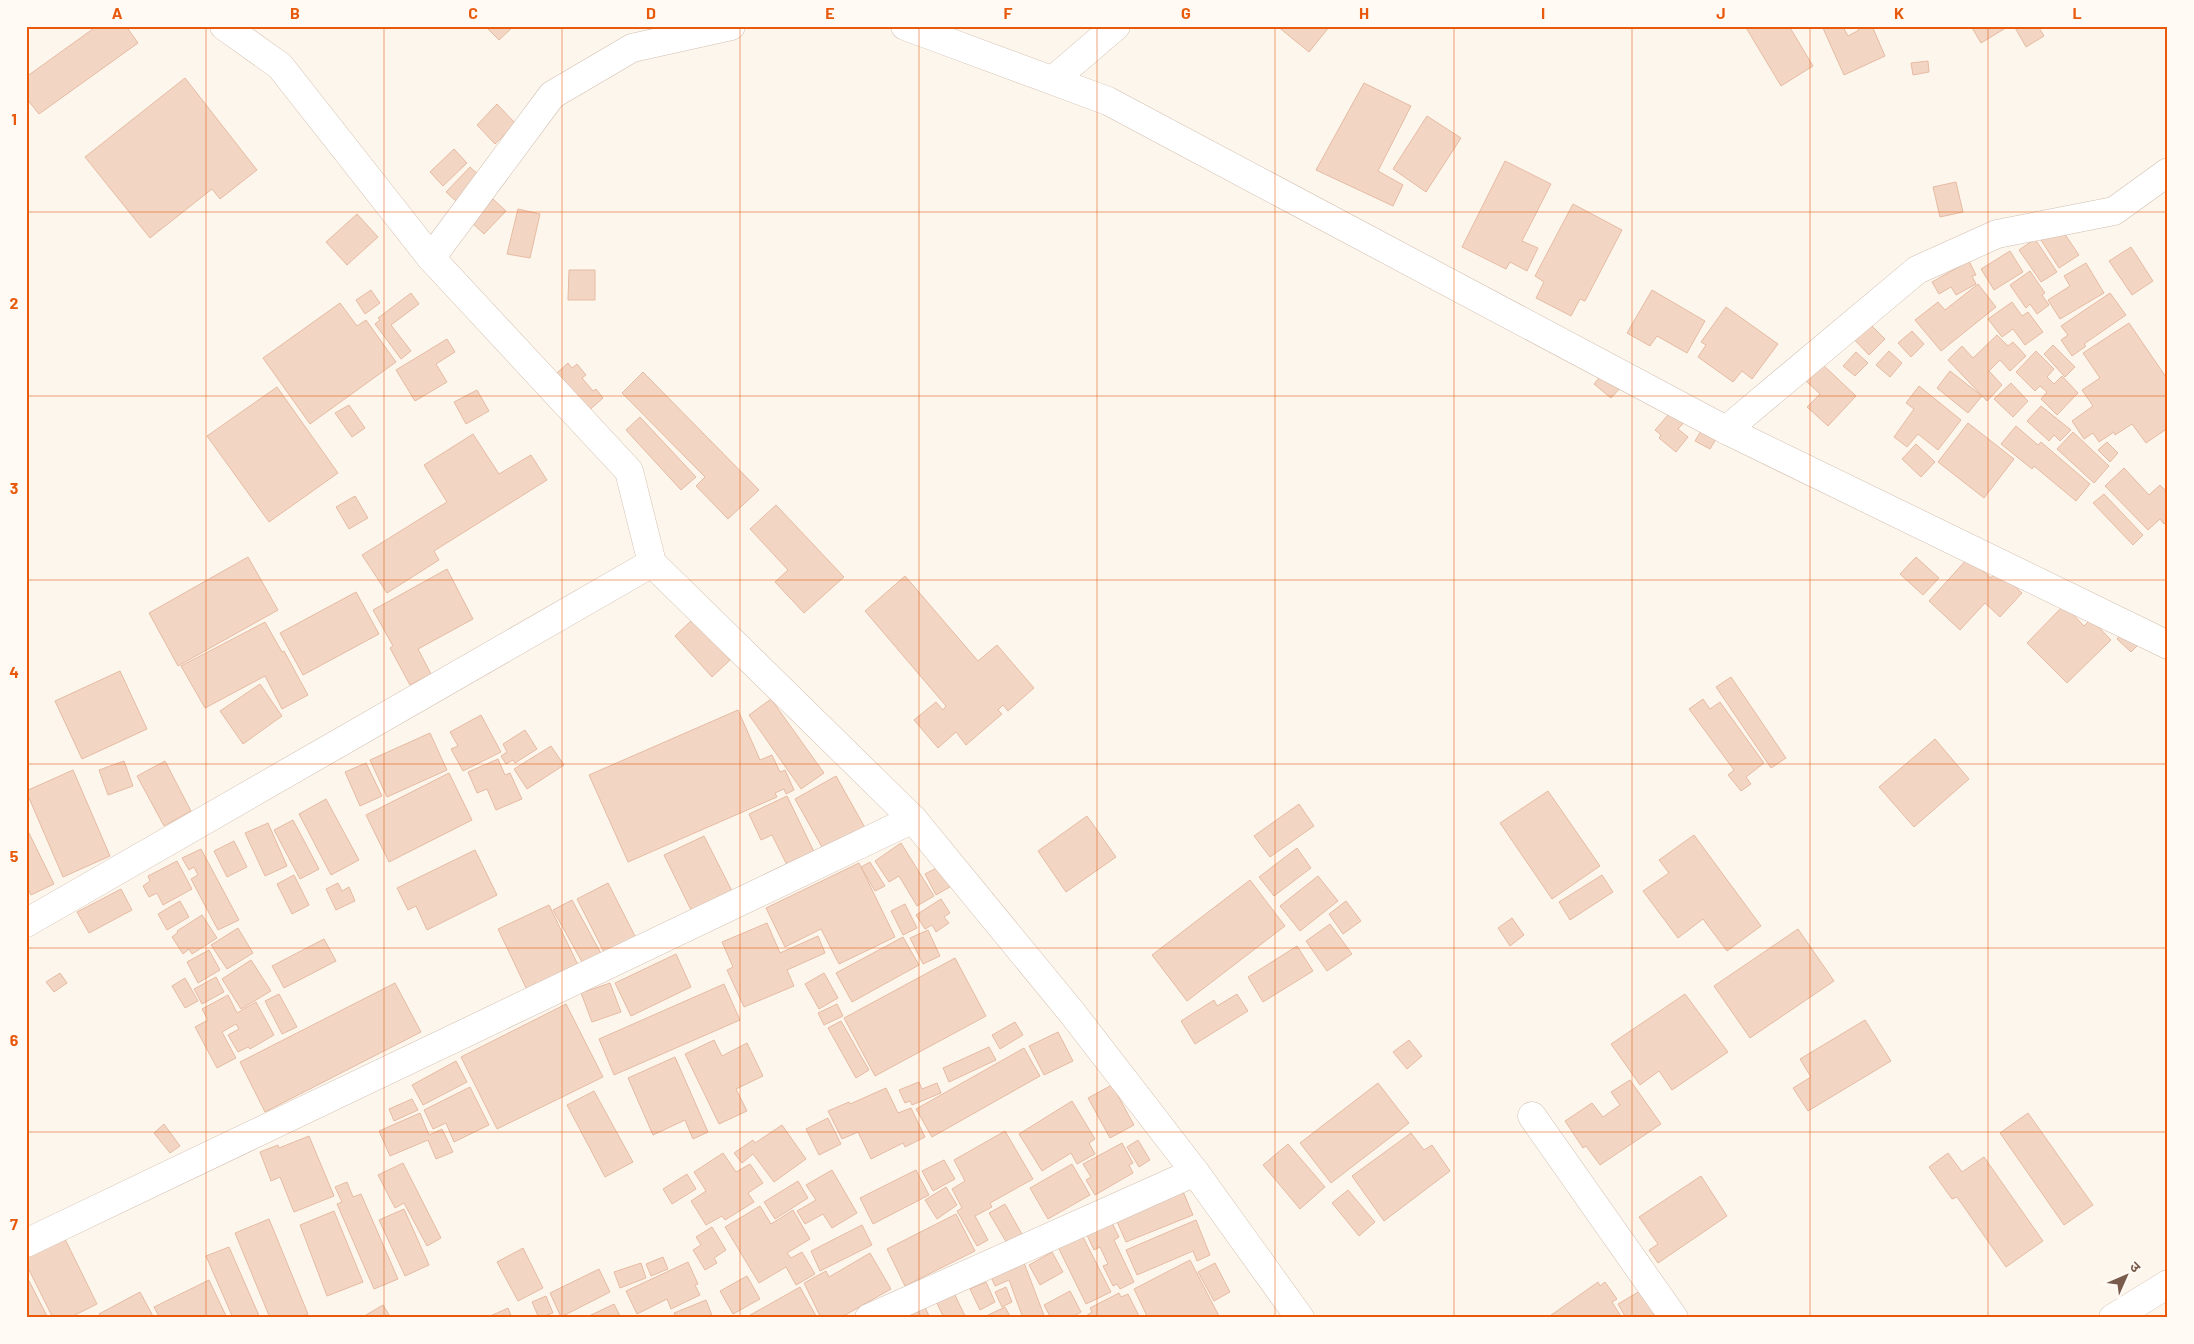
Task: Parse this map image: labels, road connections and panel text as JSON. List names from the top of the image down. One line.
{"north":"top right","grid":{"columns":["A","B","C","D","E","F","G","H","I","J","K","L"],"rows":["1","2","3","4","5","6","7"]}}
